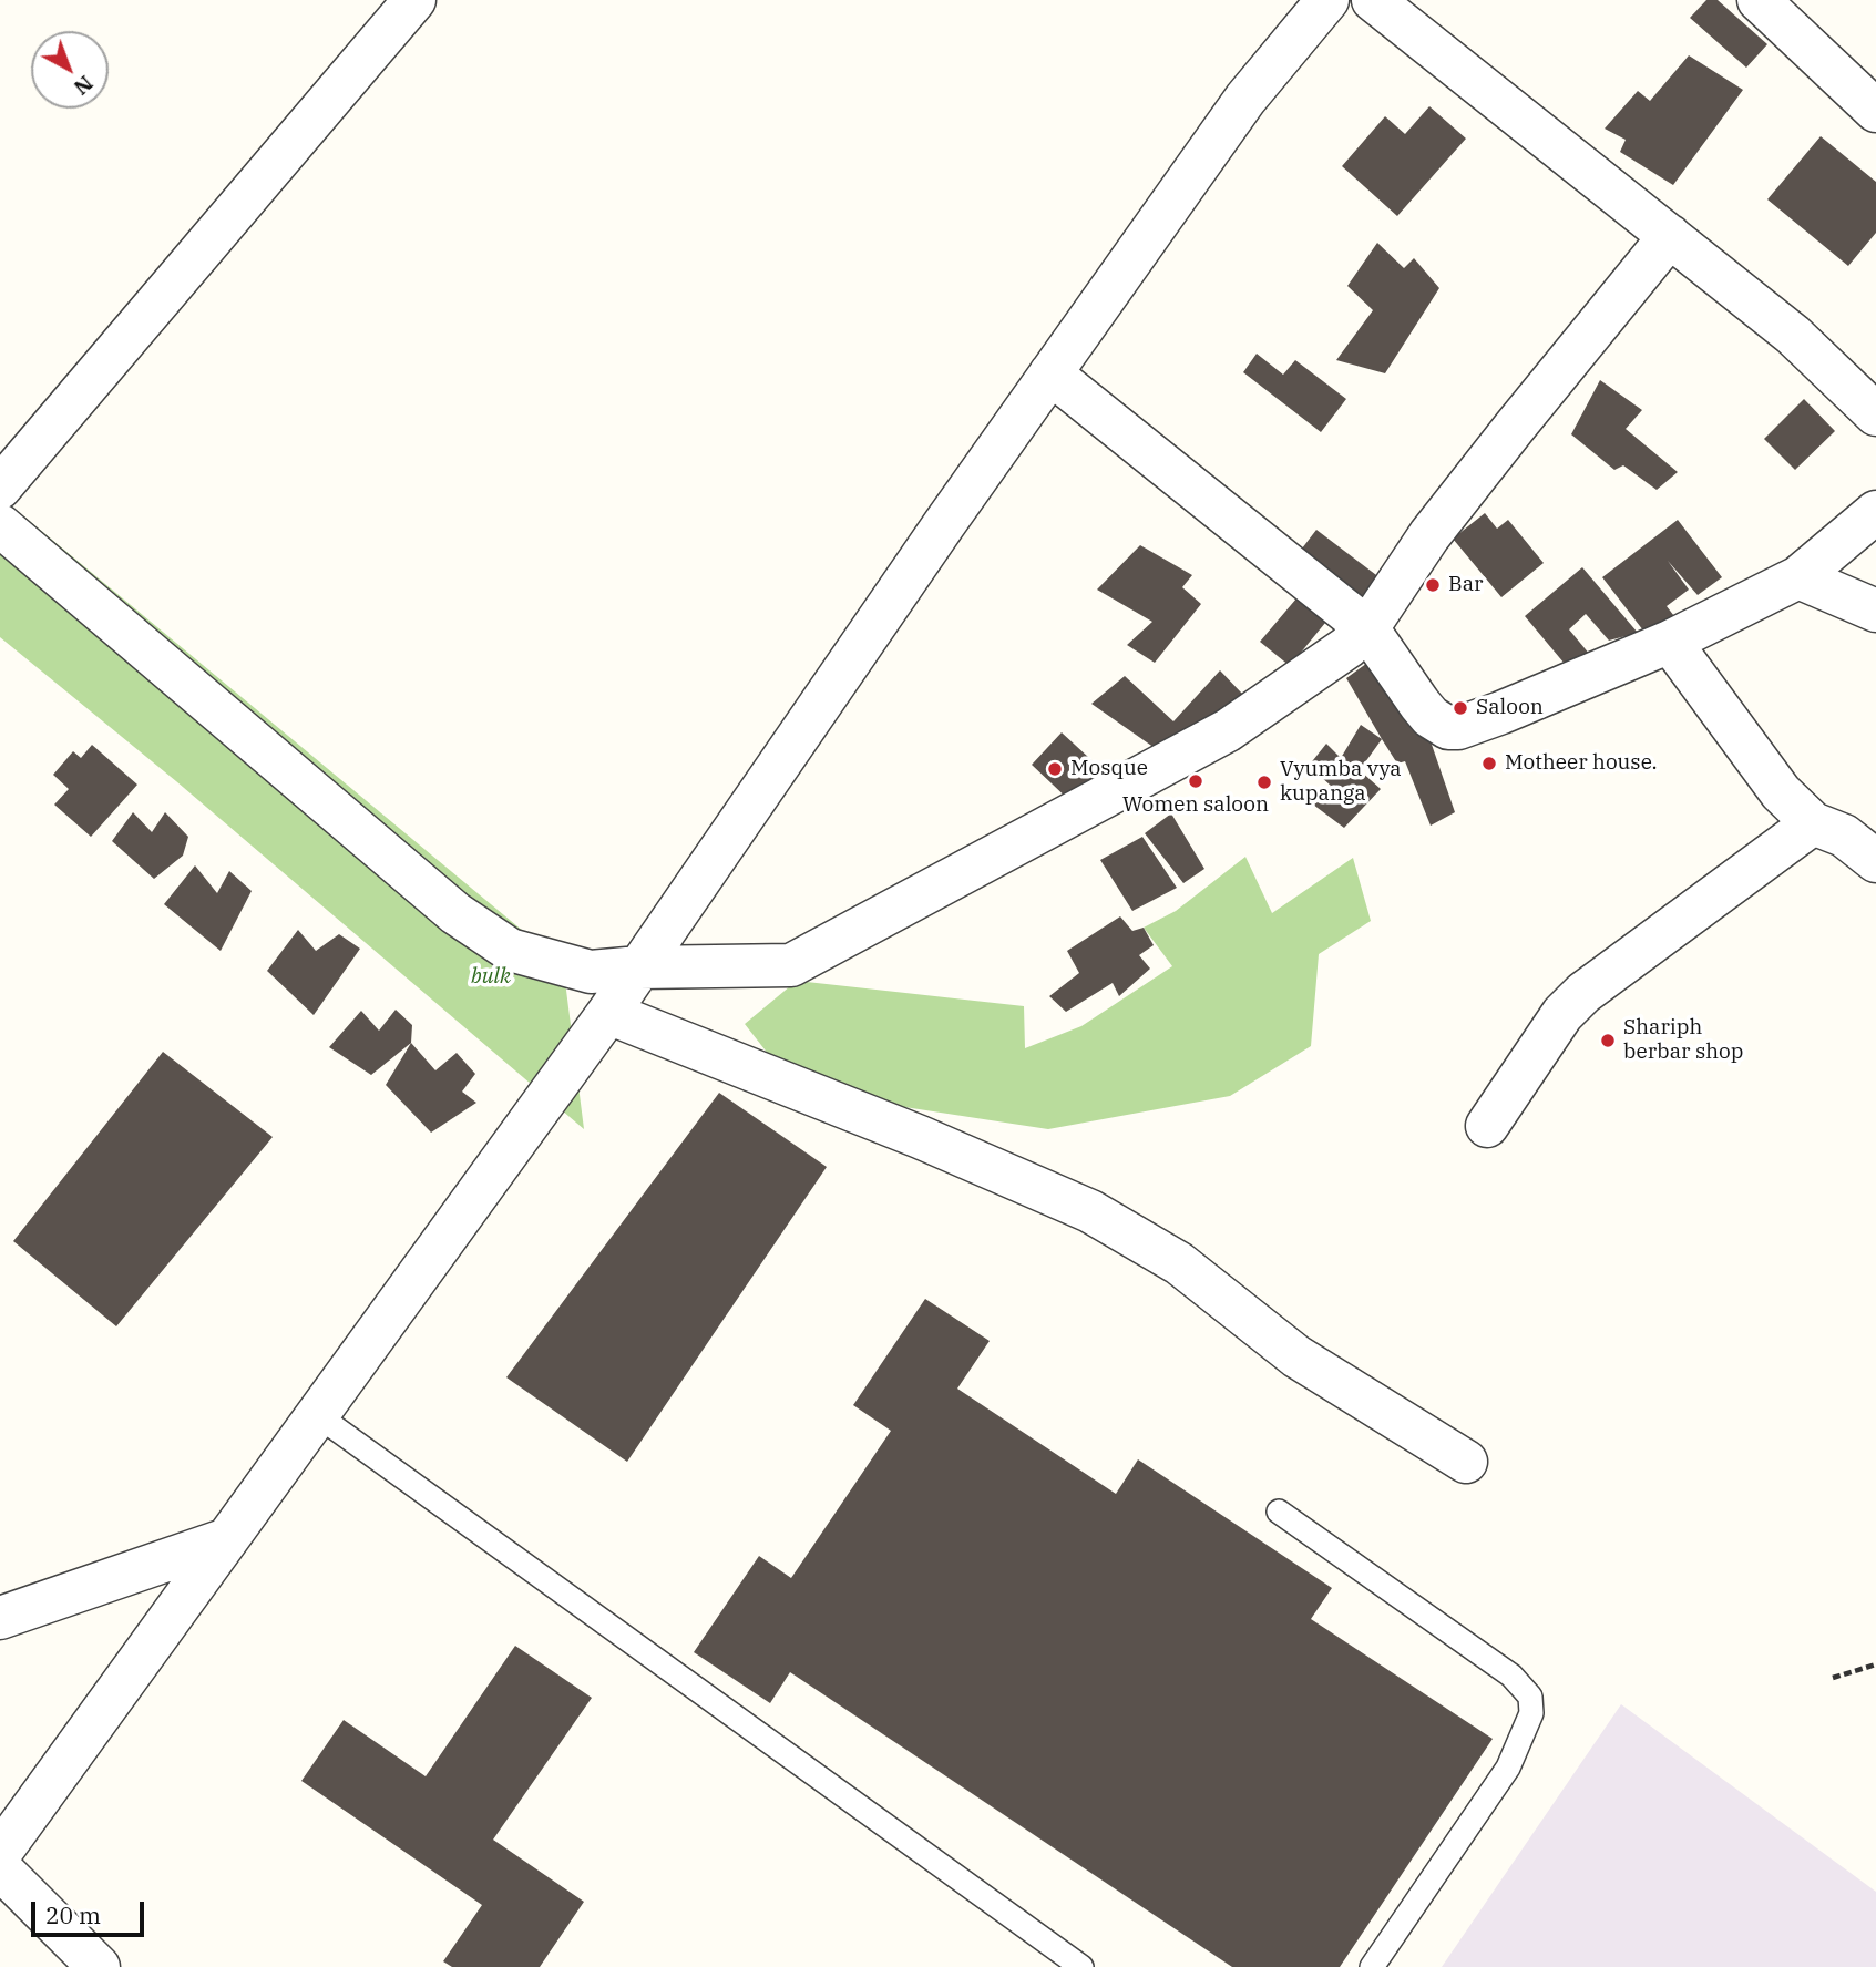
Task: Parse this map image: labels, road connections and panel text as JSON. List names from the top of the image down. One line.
{"parks":["bulk"],"places":["Bar","Saloon","Motheer house.","Mosque","Women saloon","Vyumba vya kupanga","Shariph berbar shop"],"scale_bar":"20 m","north":"bottom right"}
